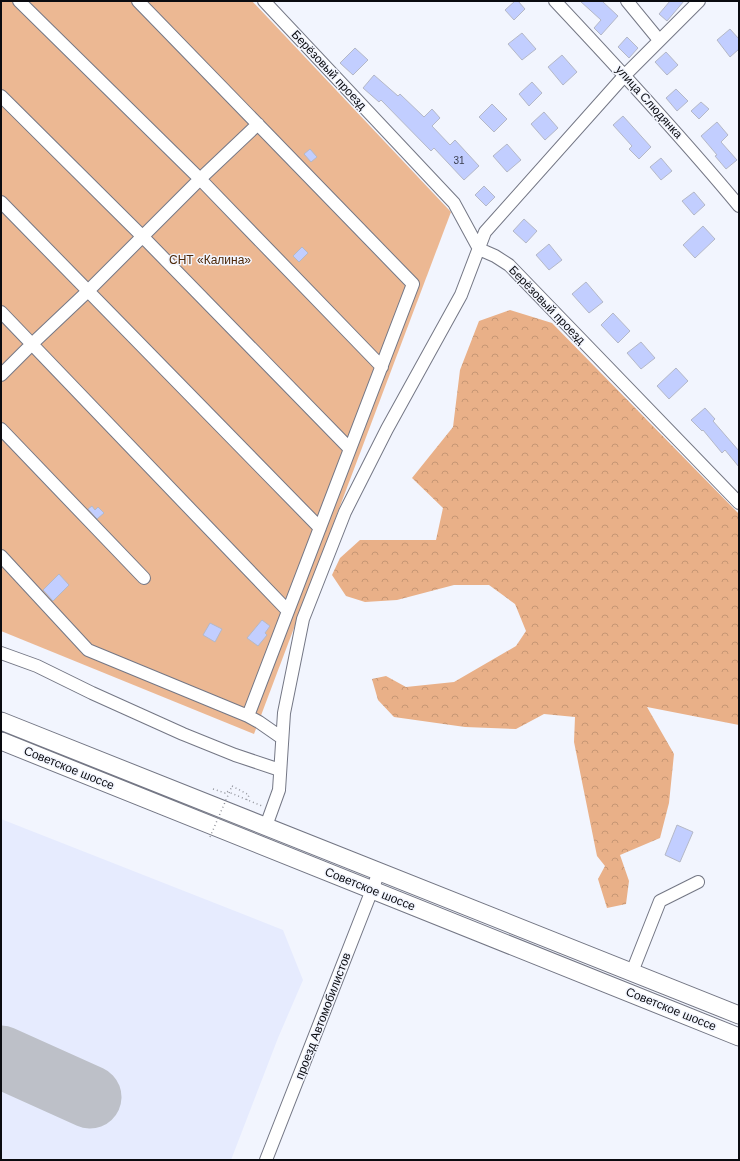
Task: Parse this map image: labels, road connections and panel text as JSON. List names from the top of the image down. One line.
{"streets":{"highway":["Советское шоссе"],"street":["Берёзовый проезд","улица Слюдянка","проезд Автомобилистов"]},"crossings":[["Советское шоссе","проезд Автомобилистов"]],"parks":["СНТ «Калина»"],"house_numbers":["31"]}
